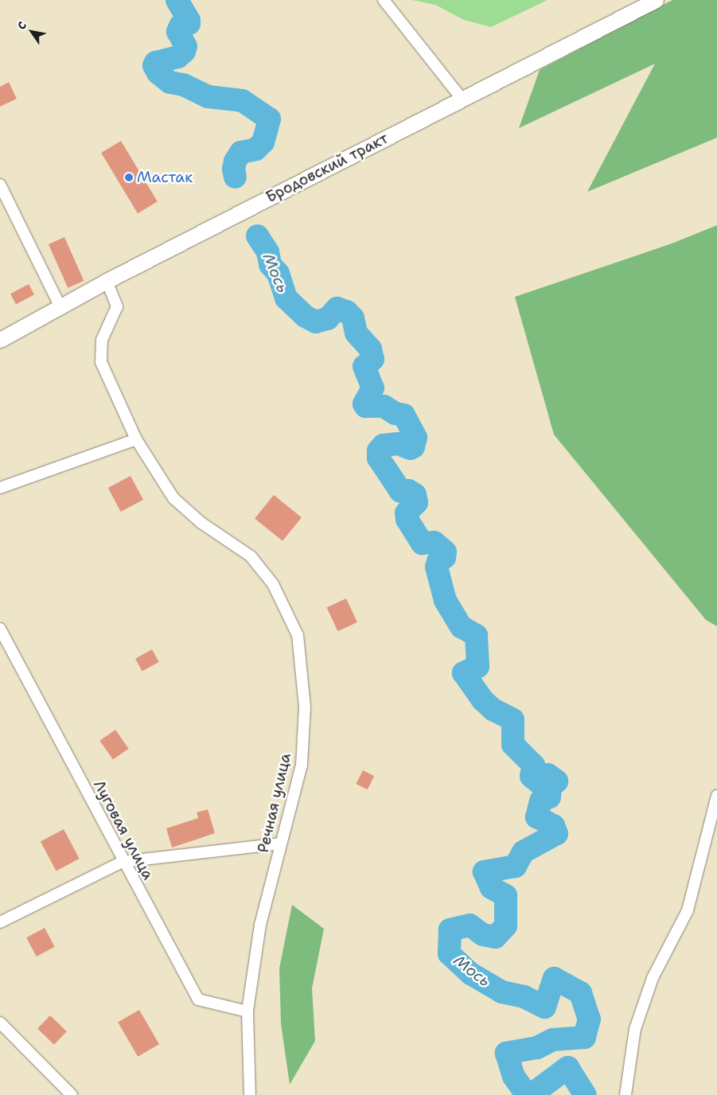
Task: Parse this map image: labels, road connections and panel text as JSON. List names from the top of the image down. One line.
{"streets":{"main road":["Бродовский тракт"],"street":["Речная улица","Луговая улица"]},"crossings":[["Бродовский тракт","Речная улица"],["Речная улица","Луговая улица"]],"water":["Мось"],"places":["Мастак"],"north":"top left"}
